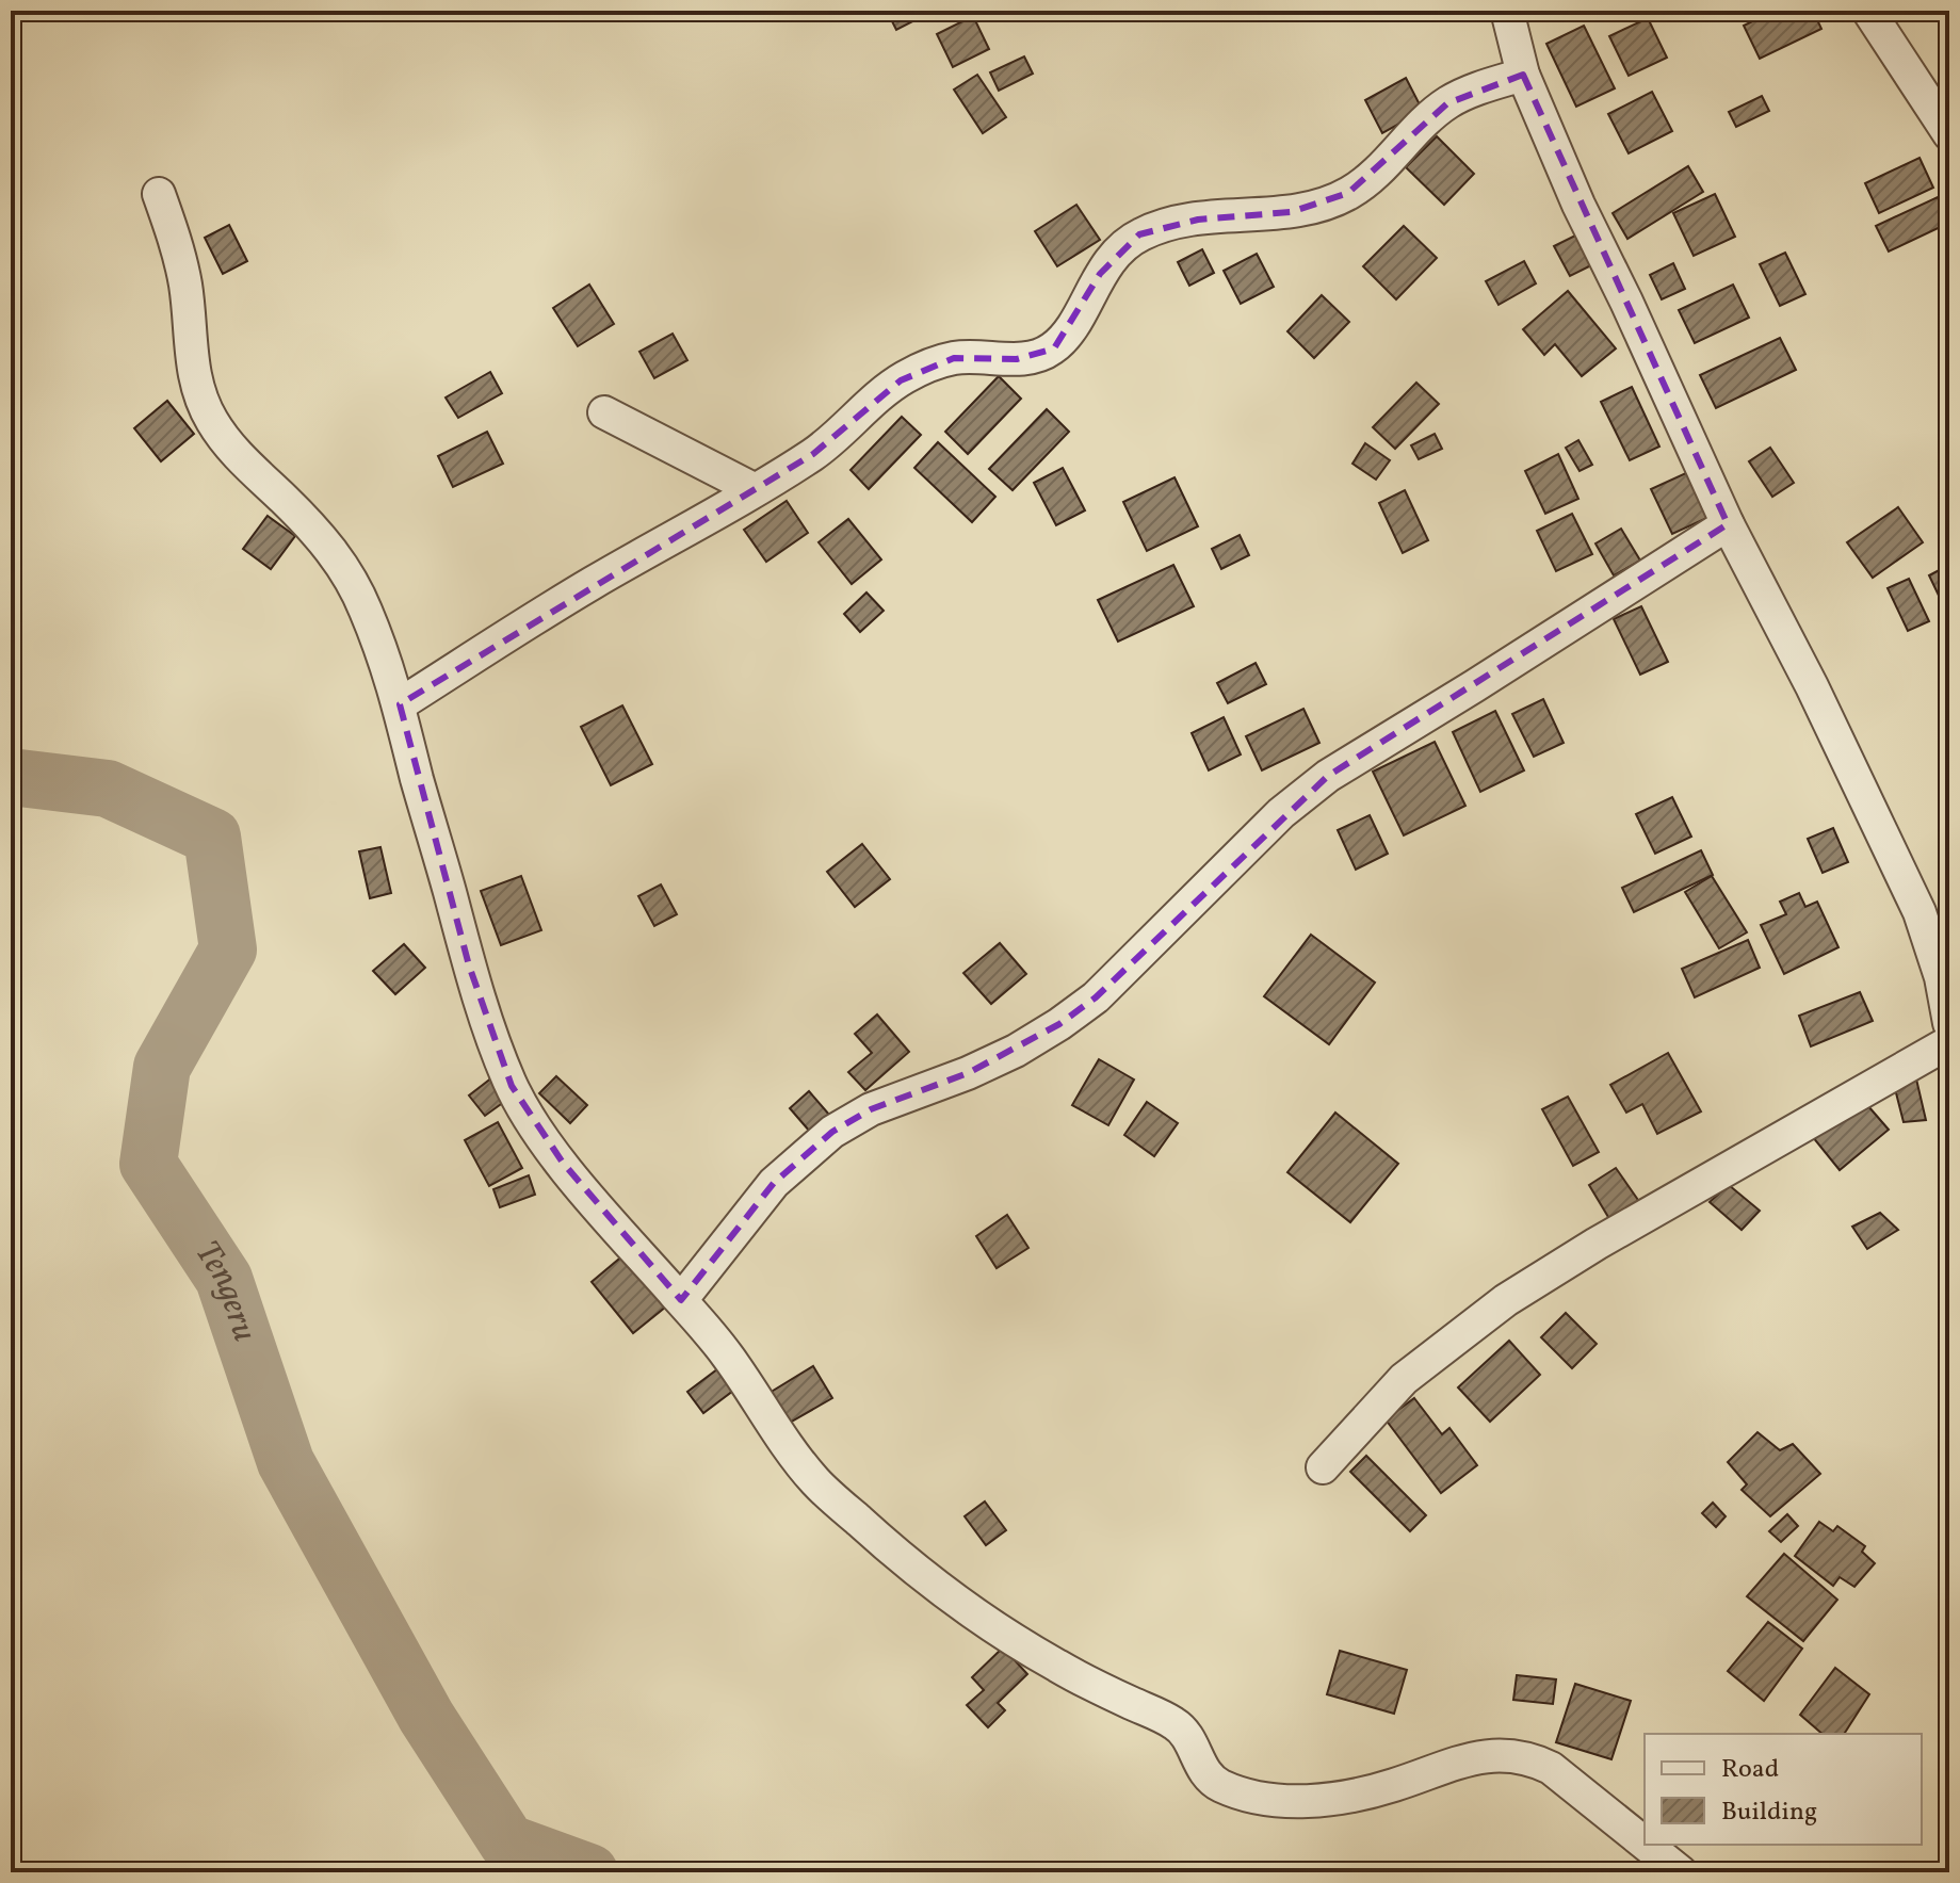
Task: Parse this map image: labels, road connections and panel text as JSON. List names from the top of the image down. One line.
{"water":["Tengeru"],"legend":["Road","Building"]}
